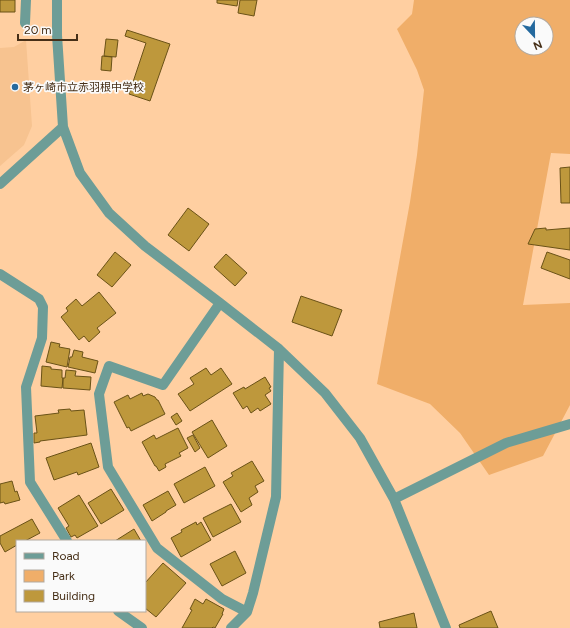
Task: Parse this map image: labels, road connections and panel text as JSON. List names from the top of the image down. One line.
{"places":["茅ヶ崎市立赤羽根中学校"],"legend":["Road","Park","Building"],"scale_bar":"20 m","north":"bottom"}
